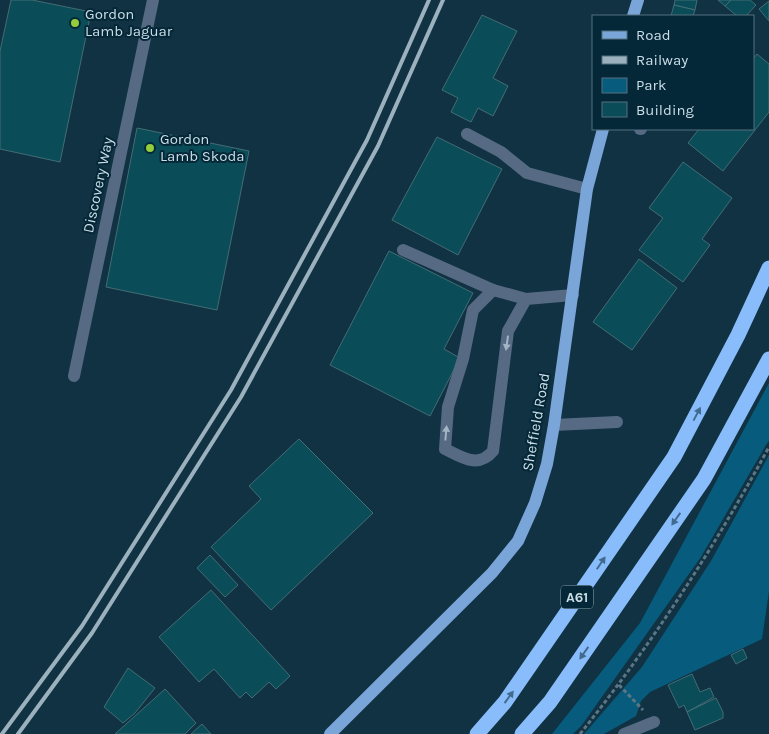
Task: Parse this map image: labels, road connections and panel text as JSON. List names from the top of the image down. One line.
{"streets":{"highway":["A61"],"main road":["Sheffield Road"],"street":["Discovery Way"]},"places":["Gordon Lamb Jaguar","Gordon Lamb Skoda"],"legend":["Road","Railway","Park","Building"]}
